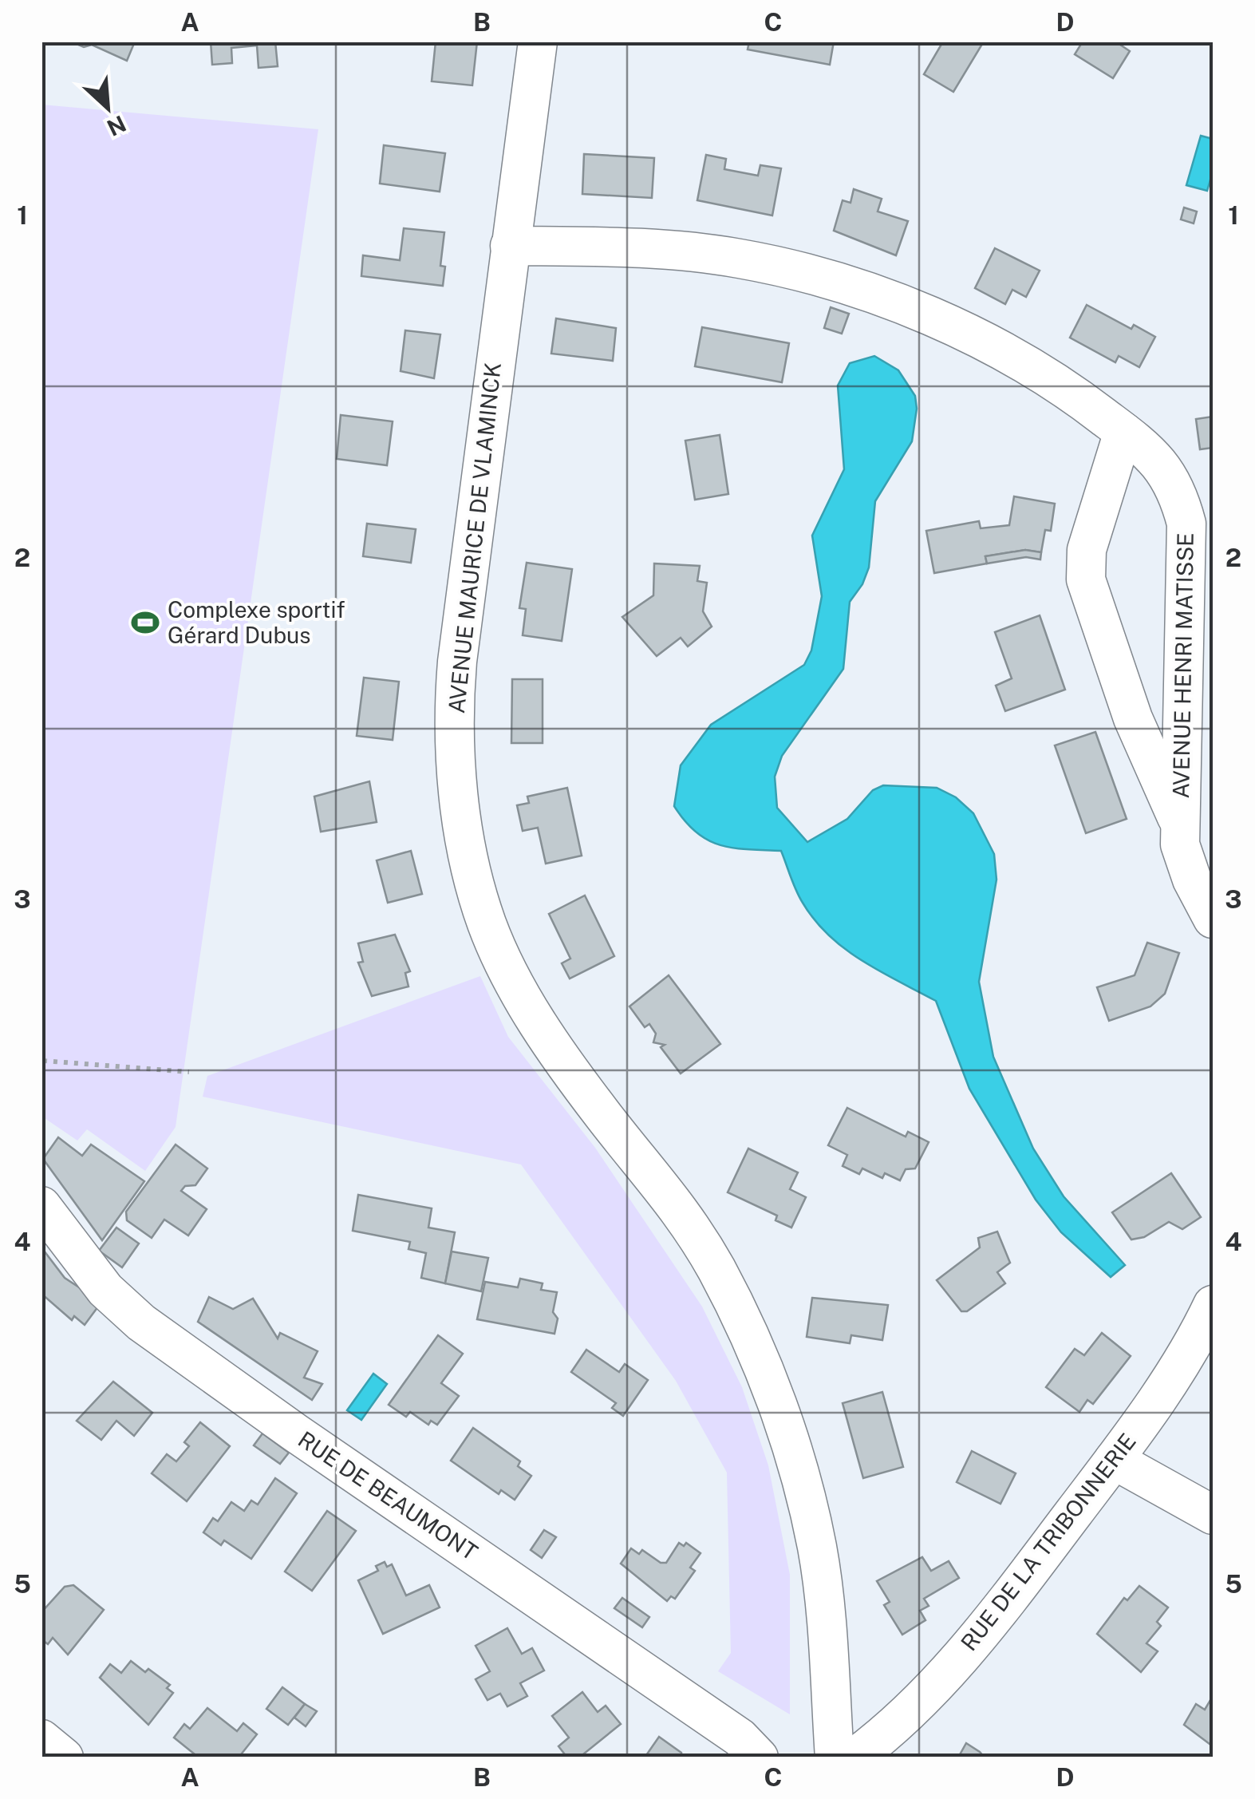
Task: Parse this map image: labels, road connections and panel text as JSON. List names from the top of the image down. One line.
{"streets":{"street":["AVENUE MAURICE DE VLAMINCK","AVENUE HENRI MATISSE","RUE DE BEAUMONT","RUE DE LA TRIBONNERIE"]},"crossings":[["AVENUE MAURICE DE VLAMINCK","AVENUE HENRI MATISSE"]],"places":{"sports":["Complexe sportif Gérard Dubus"]},"north":"bottom right","grid":{"columns":["A","B","C","D"],"rows":["1","2","3","4","5"]}}
